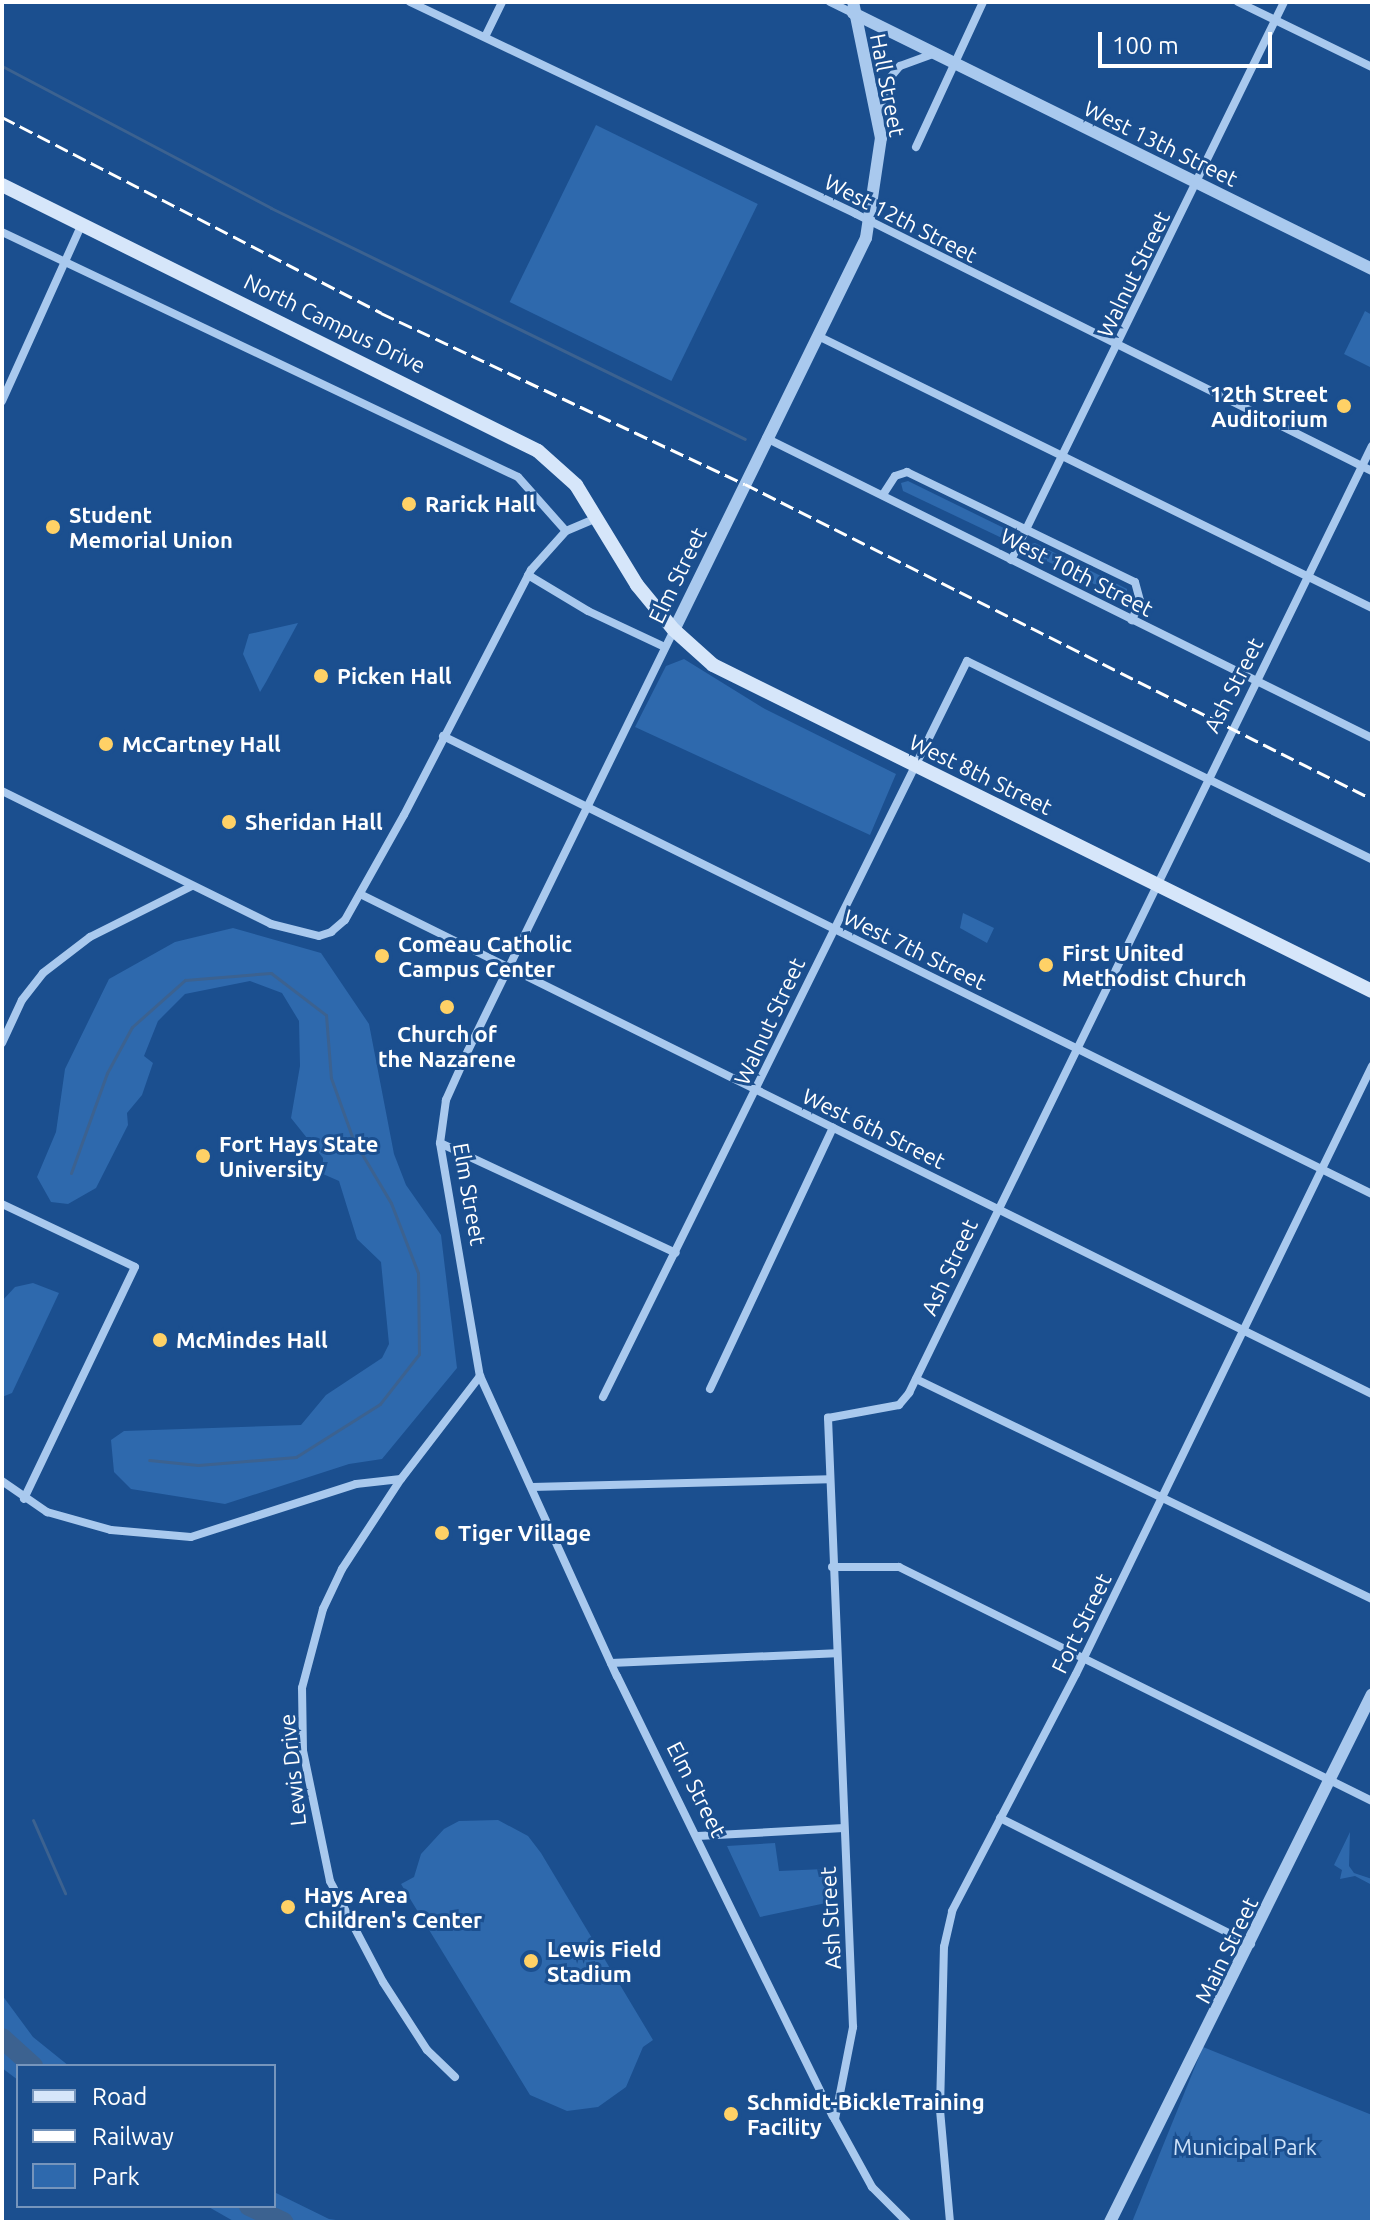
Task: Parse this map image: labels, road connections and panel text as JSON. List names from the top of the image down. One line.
{"streets":{"main road":["North Campus Drive","West 8th Street"],"street":["Hall Street","West 13th Street","West 12th Street","Walnut Street","West 10th Street","Elm Street","Ash Street","West 7th Street","West 6th Street","Fort Street","Lewis Drive","Main Street"]},"crossings":[["Hall Street","West 13th Street"],["Hall Street","West 12th Street"],["Hall Street","Elm Street"],["West 13th Street","Walnut Street"],["West 12th Street","Walnut Street"],["West 12th Street","Elm Street"],["West 12th Street","Ash Street"],["Walnut Street","West 10th Street"],["Walnut Street","Ash Street"],["Walnut Street","West 8th Street"],["Walnut Street","West 7th Street"],["Walnut Street","West 6th Street"],["North Campus Drive","West 8th Street"],["West 10th Street","Elm Street"],["West 10th Street","Ash Street"],["Elm Street","Ash Street"],["Elm Street","West 8th Street"],["Elm Street","West 7th Street"],["Elm Street","West 6th Street"],["Elm Street","Lewis Drive"],["Ash Street","West 8th Street"],["Ash Street","West 7th Street"],["Ash Street","West 6th Street"],["West 7th Street","Fort Street"],["West 6th Street","Fort Street"]],"parks":["Municipal Park"],"places":["12th Street Auditorium","Rarick Hall","Student Memorial Union","Picken Hall","McCartney Hall","Sheridan Hall","Comeau Catholic Campus Center","First United Methodist Church","Church of the Nazarene","Fort Hays State University","McMindes Hall","Tiger Village","Hays Area Children's Center","Lewis Field Stadium","Schmidt-BickleTraining Facility"],"legend":["Road","Railway","Park"],"scale_bar":"100 m"}
